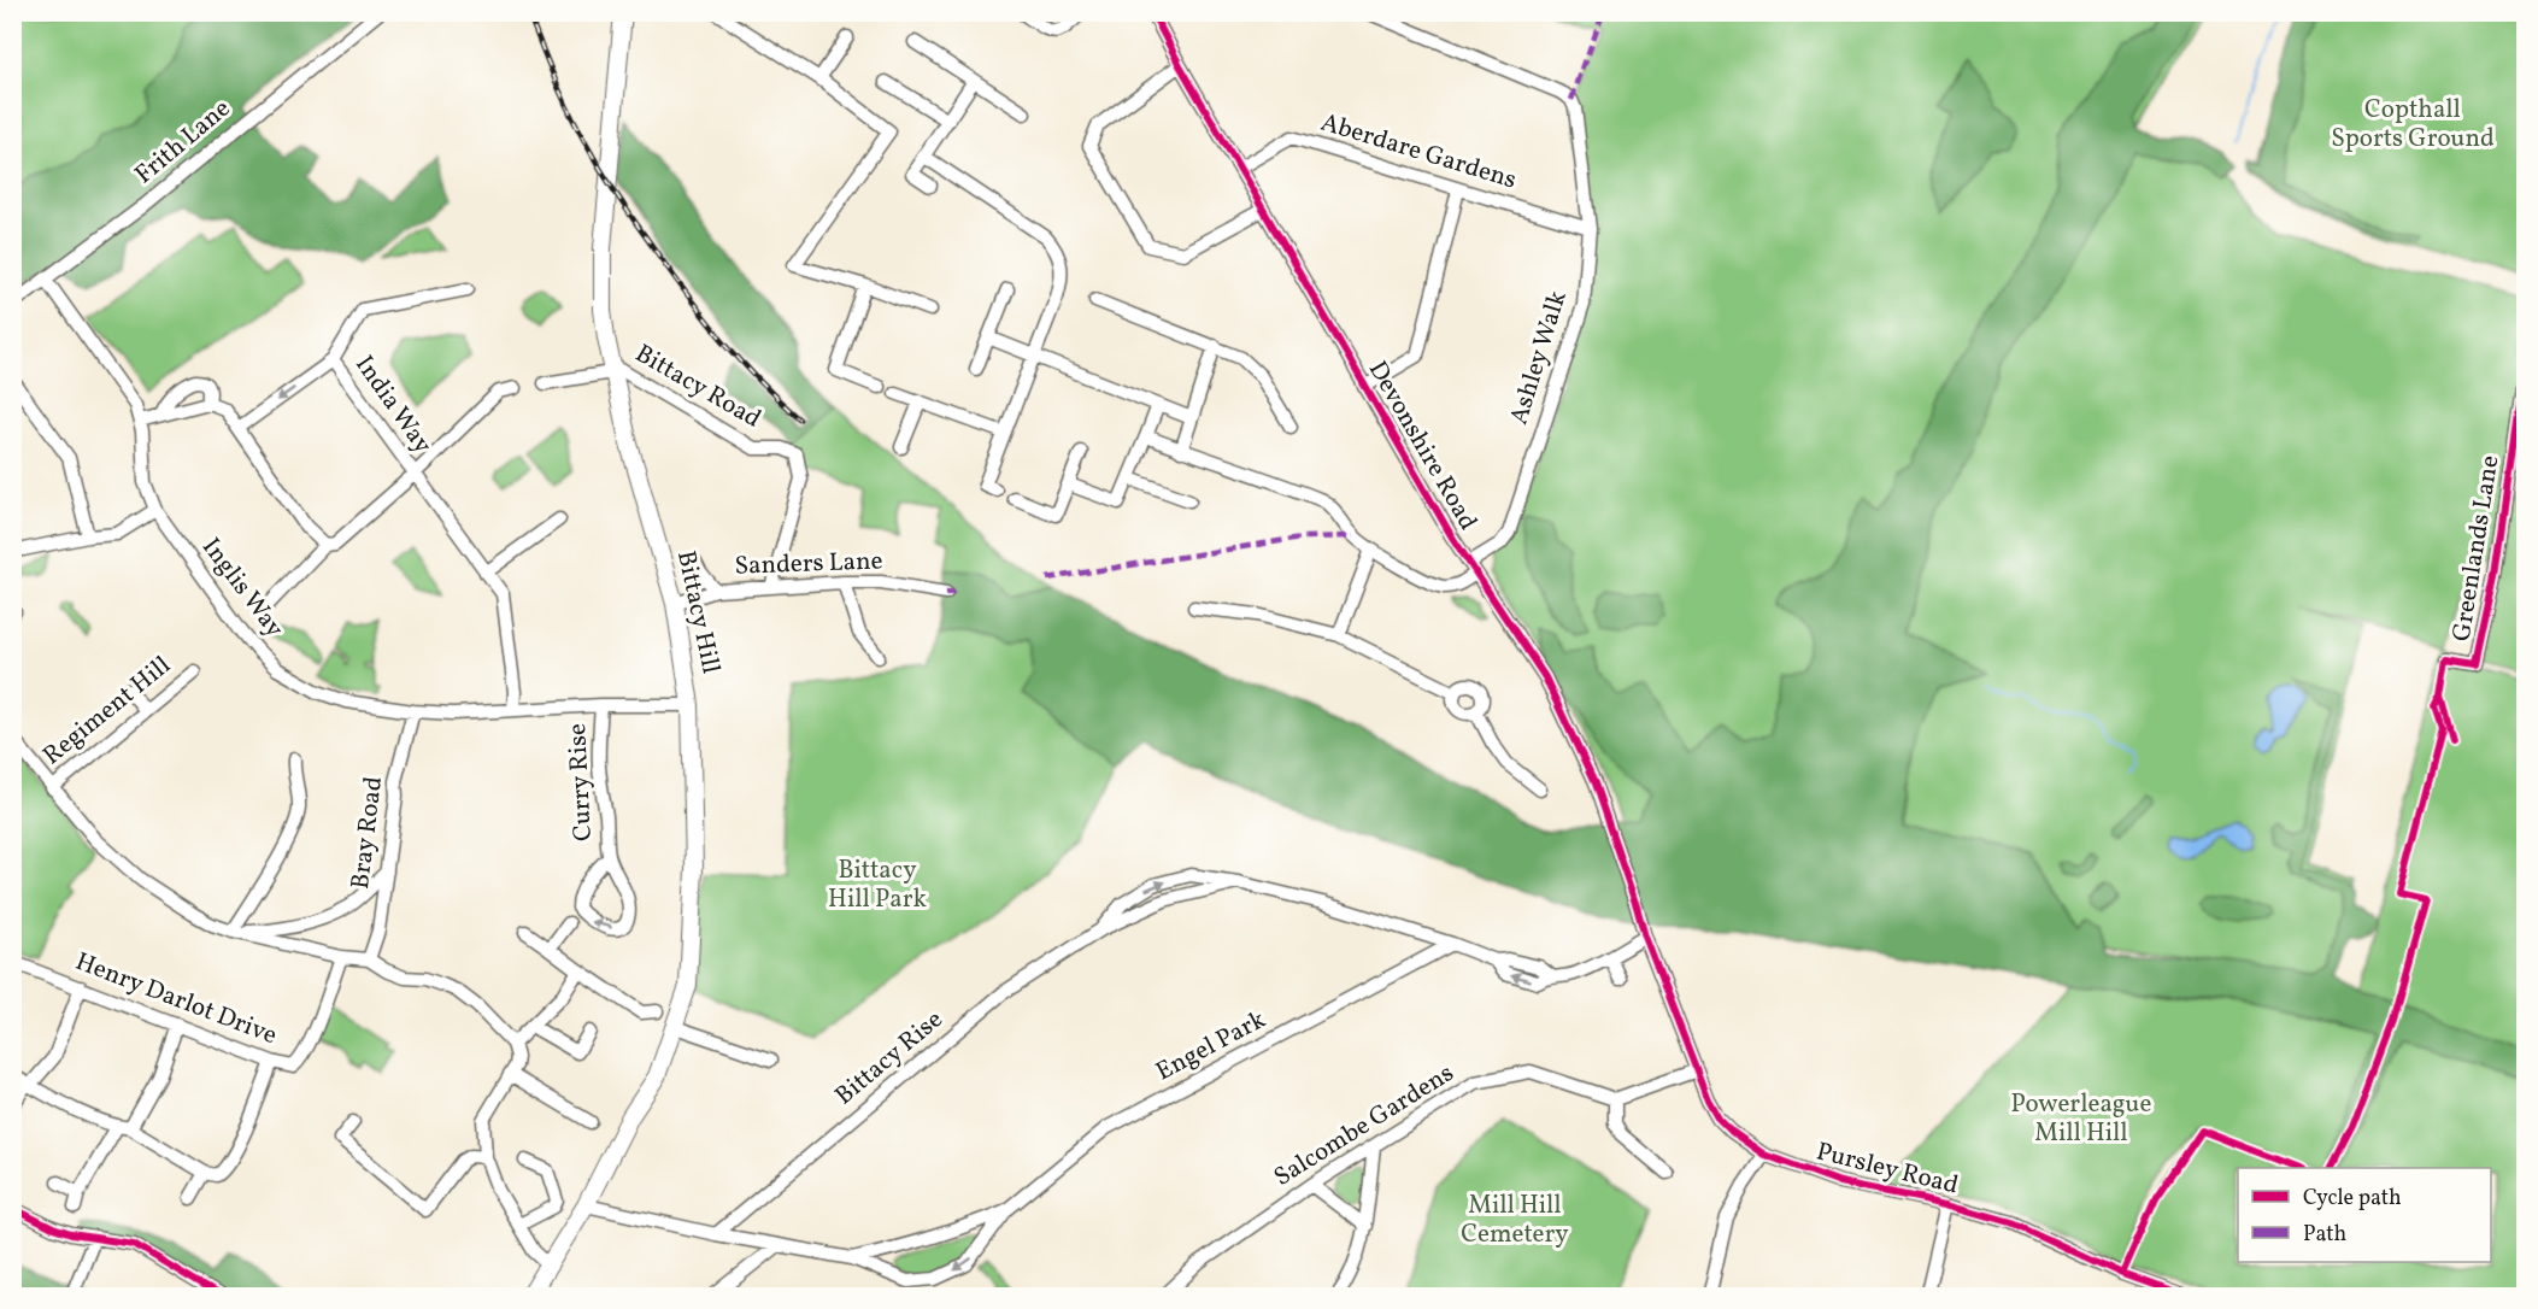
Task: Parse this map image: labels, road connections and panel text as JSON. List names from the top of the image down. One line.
{"streets":{"main road":["Bittacy Hill"],"street":["Frith Lane","Aberdare Gardens","Ashley Walk","Bittacy Road","India Way","Devonshire Road","Greenlands Lane","Sanders Lane","Inglis Way","Regiment Hill","Curry Rise","Bray Road","Henry Darlot Drive","Engel Park","Bittacy Rise","Salcombe Gardens","Pursley Road"]},"crossings":[["Frith Lane","Inglis Way"],["Aberdare Gardens","Ashley Walk"],["Aberdare Gardens","Devonshire Road"],["Ashley Walk","Devonshire Road"],["Bittacy Road","Sanders Lane"],["Bittacy Road","Bittacy Hill"],["India Way","Inglis Way"],["Devonshire Road","Pursley Road"],["Sanders Lane","Bittacy Hill"],["Inglis Way","Bittacy Hill"],["Inglis Way","Curry Rise"],["Inglis Way","Bray Road"],["Bittacy Hill","Engel Park"],["Engel Park","Bittacy Rise"],["Bittacy Rise","Pursley Road"]],"parks":["Copthall Sports Ground","Bittacy Hill Park","Powerleague Mill Hill","Mill Hill Cemetery"],"legend":["Cycle path","Path"]}
